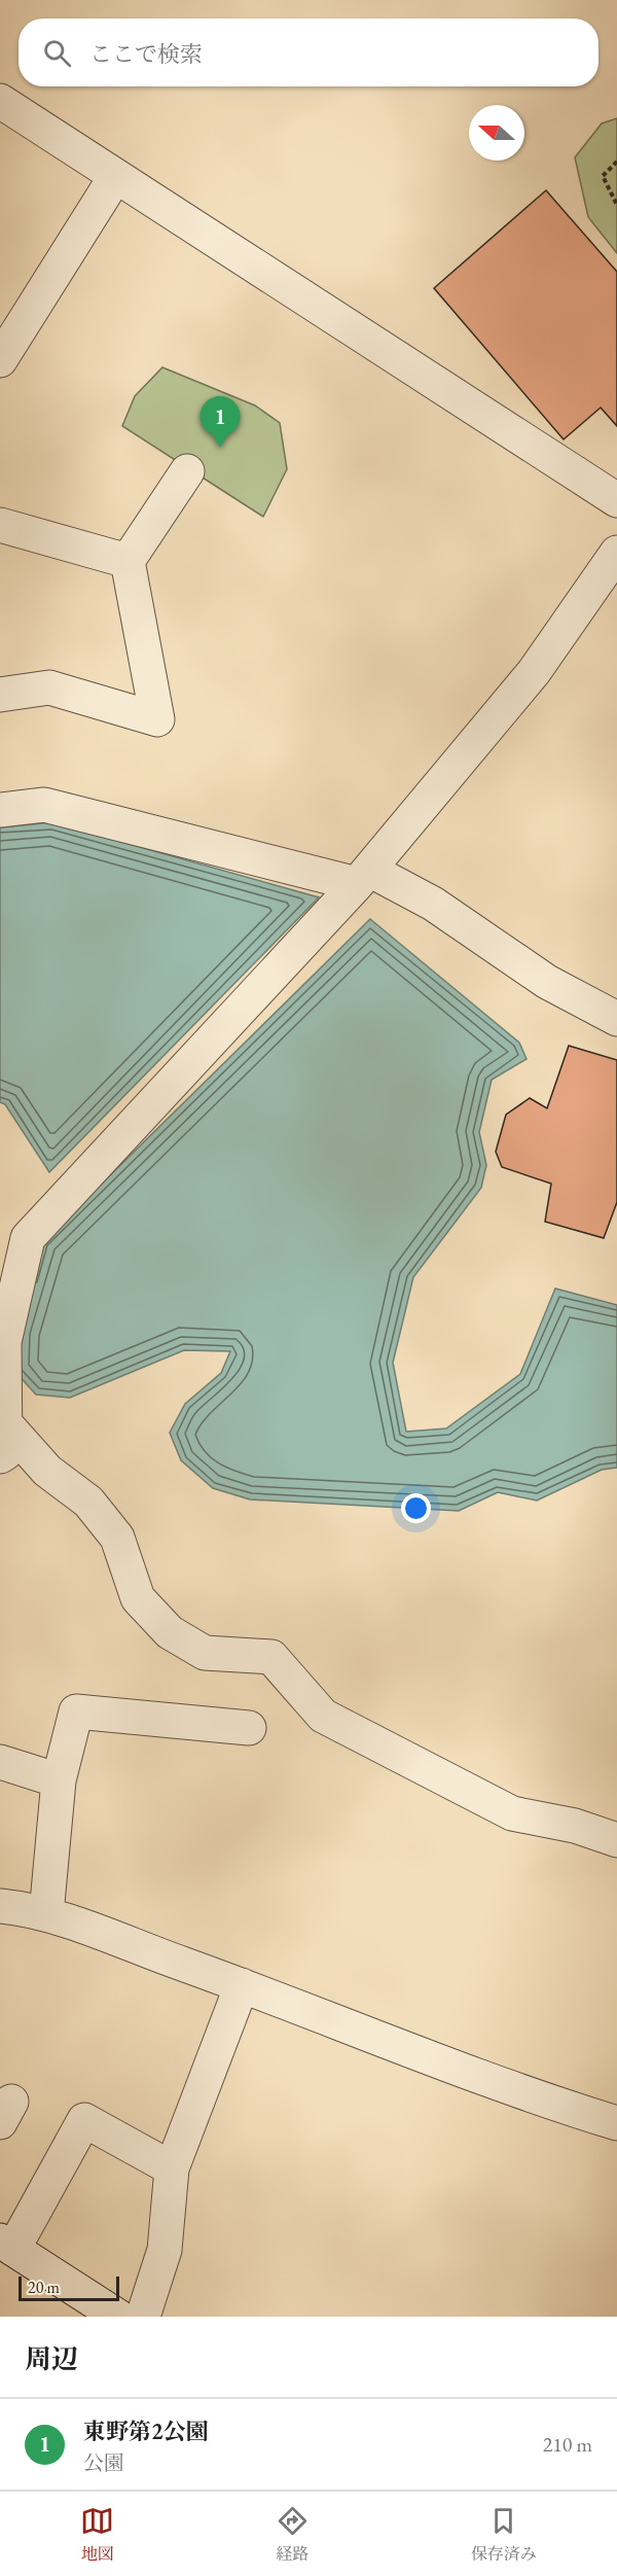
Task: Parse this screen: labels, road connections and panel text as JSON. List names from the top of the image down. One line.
{"scale_bar":"20 m","north":"left","page":{"search":"ここで検索","pins":"1","scale":"20 m","heading":"周辺","list":[{"mark":"1","name":"東野第2公園","note":"公園","value":"210 m"}],"nav":["地図","経路","保存済み"]}}
